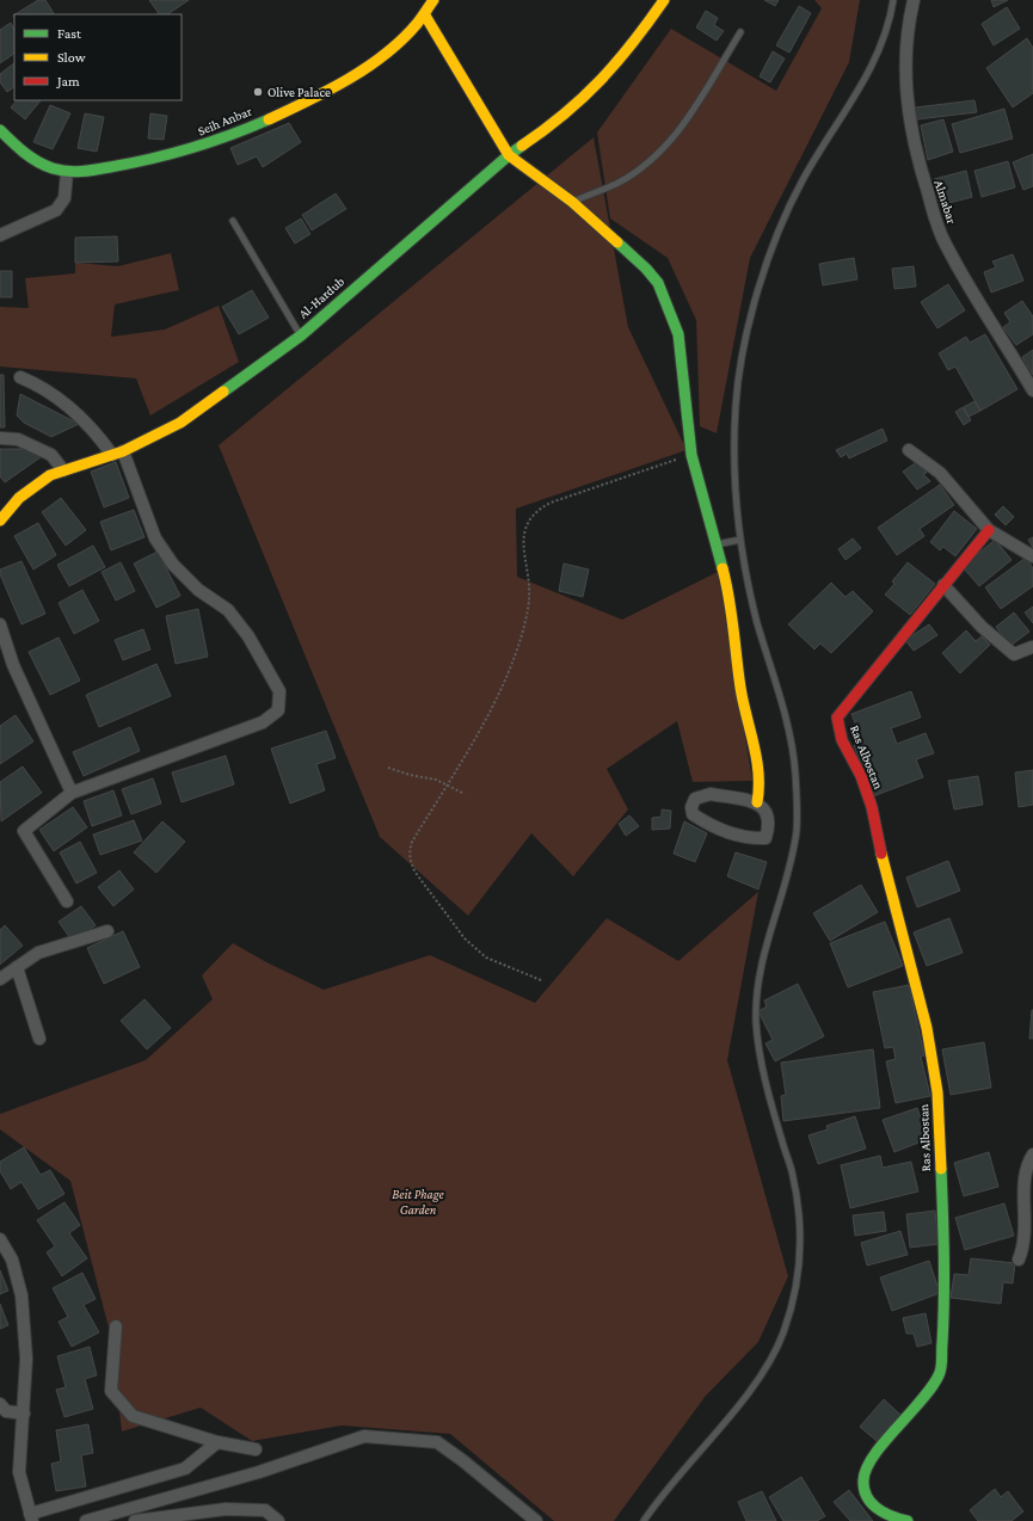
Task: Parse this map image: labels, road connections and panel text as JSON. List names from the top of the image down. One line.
{"streets":{"street":["Seih Anbar","Almabar","Al-Hardub","Ras Albostan"]},"parks":["Beit Phage Garden"],"places":["Olive Palace"],"legend":["Fast","Slow","Jam"]}
